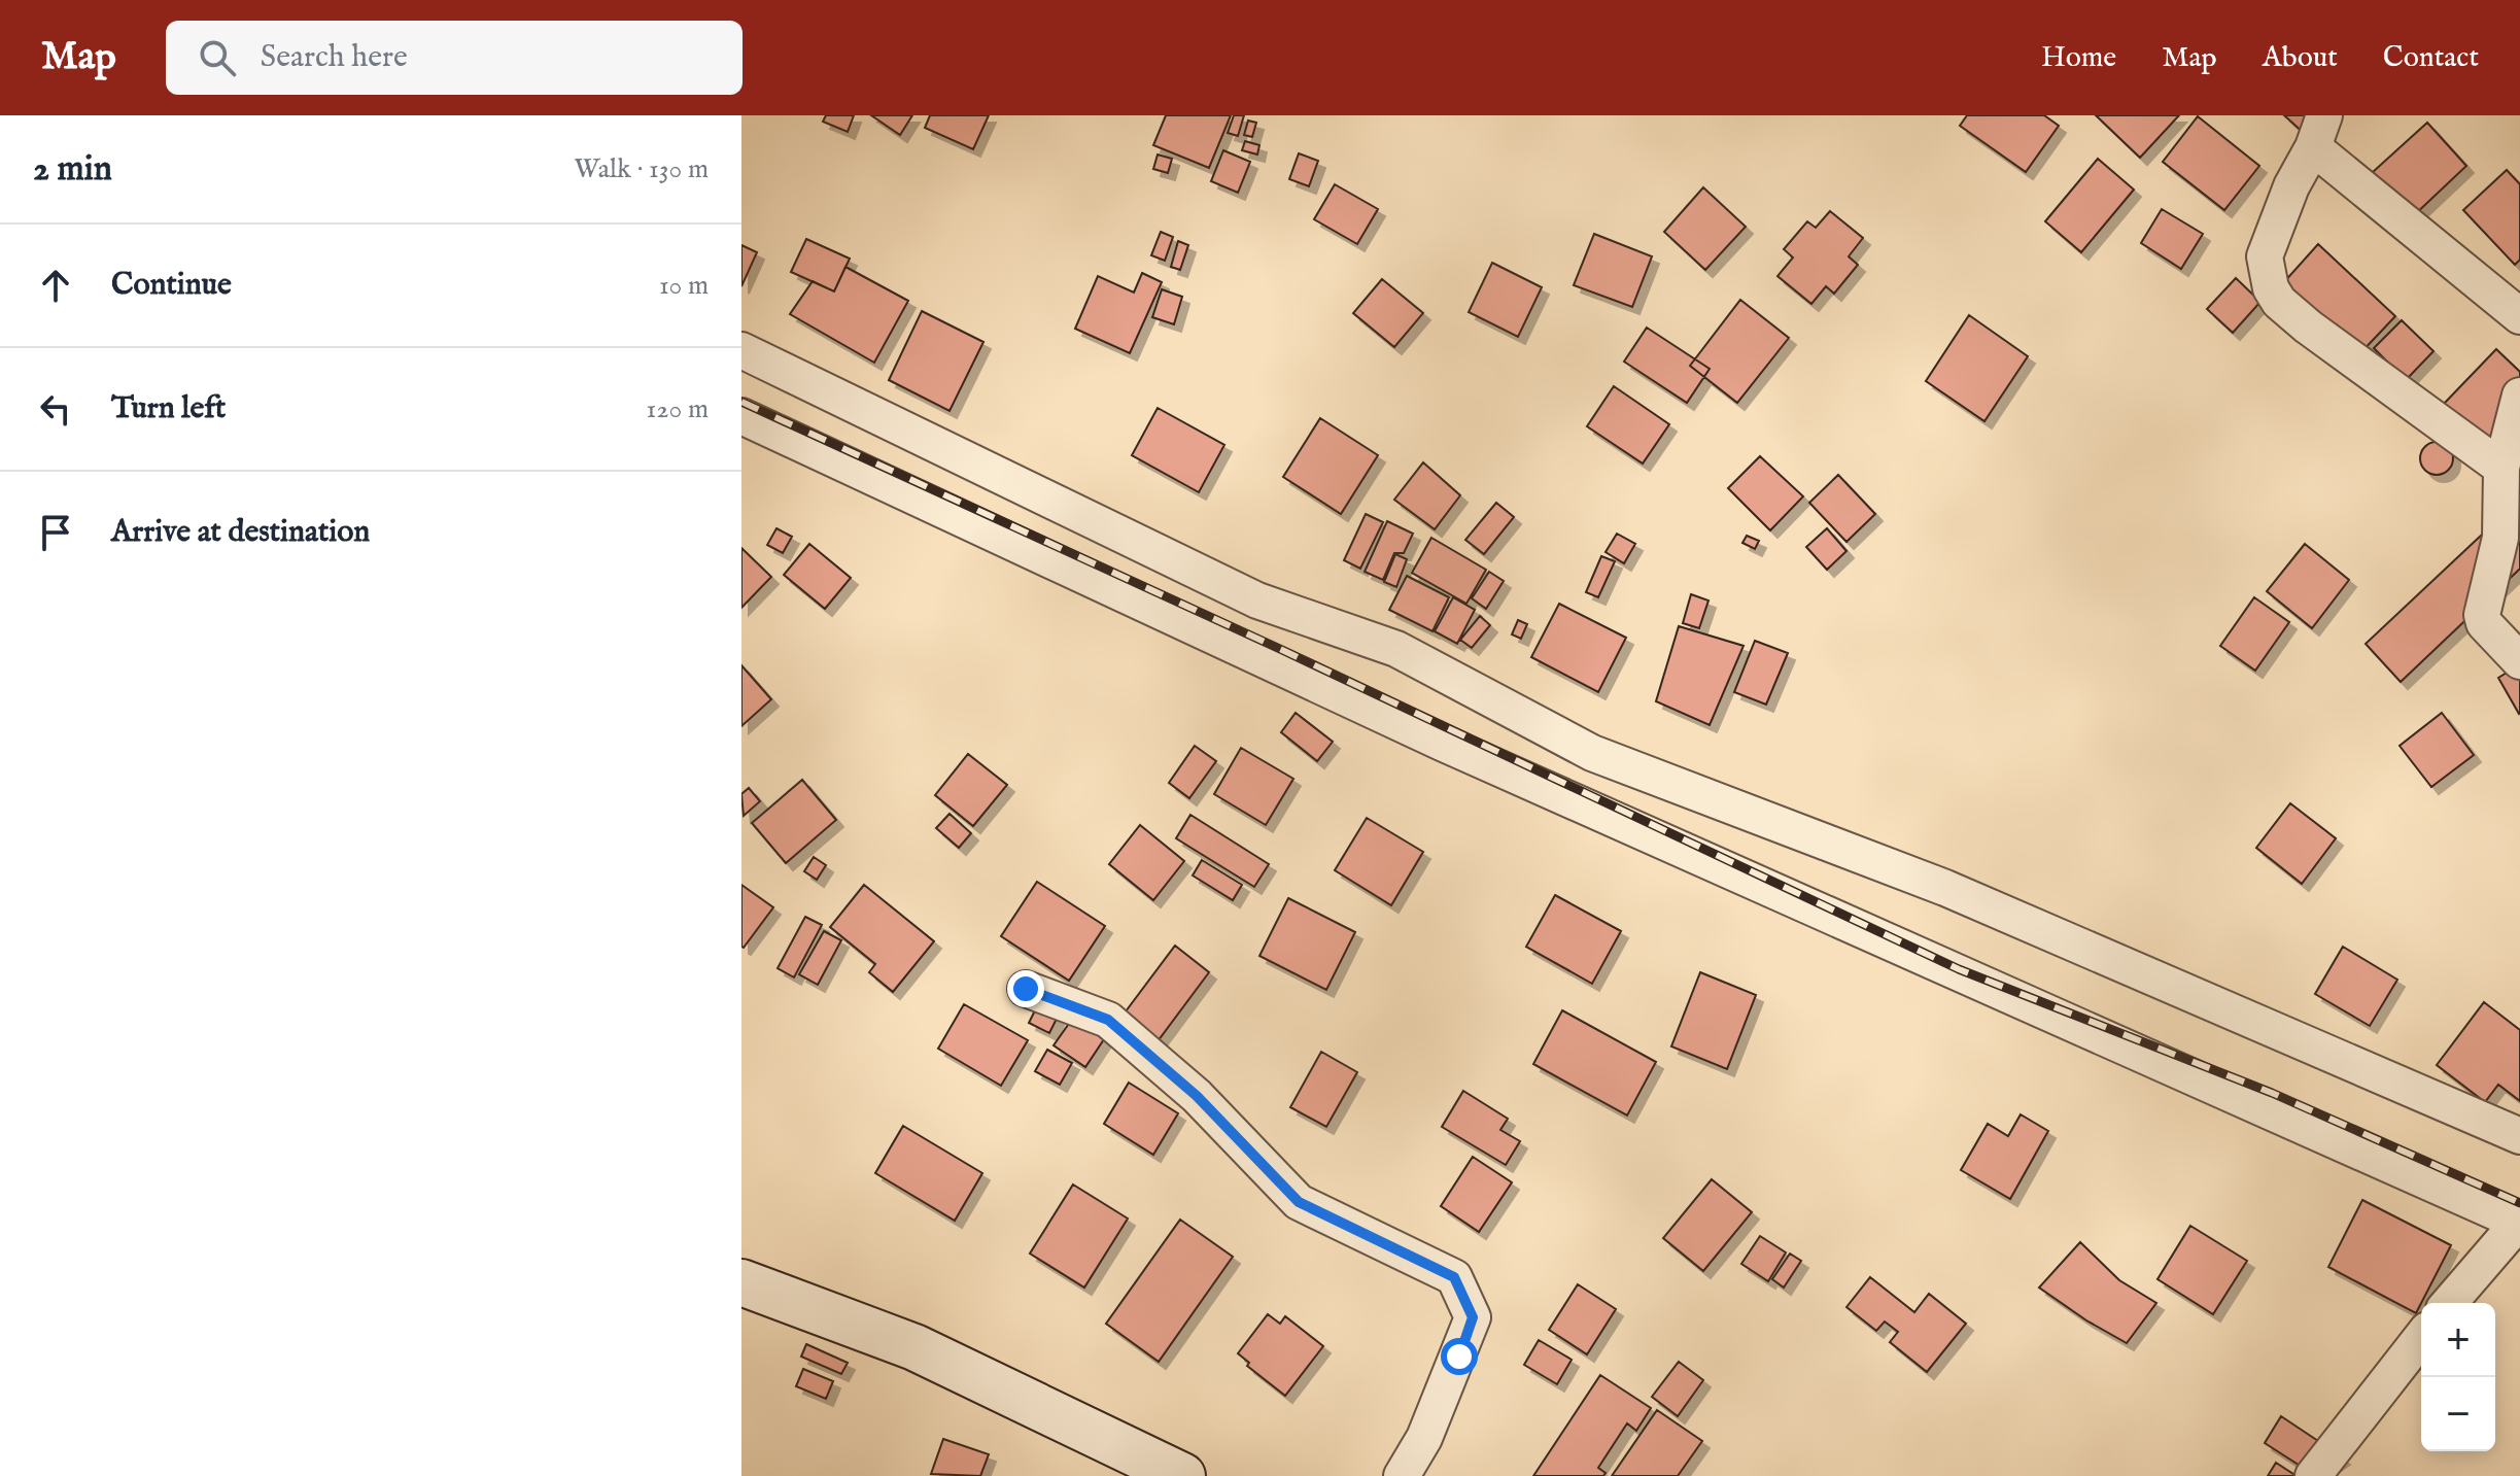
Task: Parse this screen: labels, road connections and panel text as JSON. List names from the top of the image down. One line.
{"page":{"header":"Map","search":"Search here","nav":["Home","Map","About","Contact"],"heading":["2 min","Walk · 130 m"],"list":[["Continue","10 m"],["Turn left","120 m"],"Arrive at destination"],"map_buttons":["+","−"]}}
